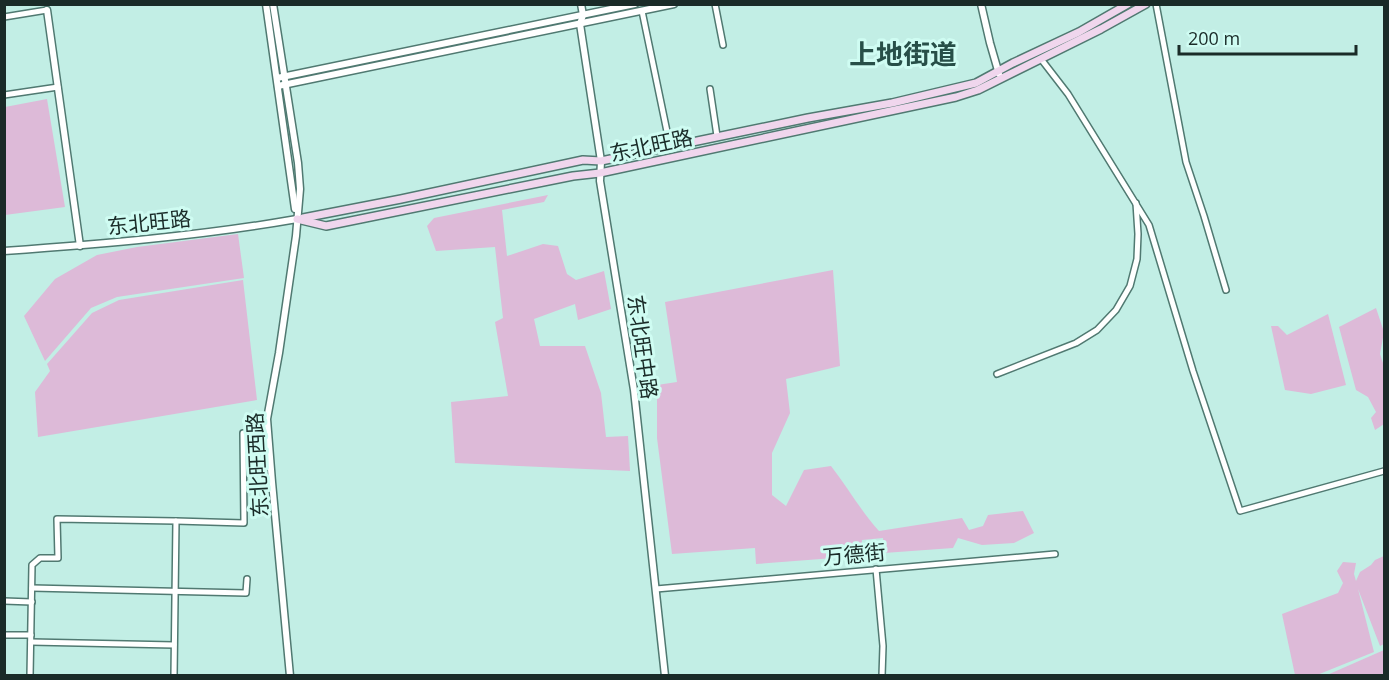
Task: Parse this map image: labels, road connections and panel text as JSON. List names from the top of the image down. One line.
{"streets":{"main road":["东北旺路"],"street":["东北旺中路","东北旺西路","万德街"]},"crossings":[["东北旺路","东北旺中路"],["东北旺路","东北旺西路"],["东北旺中路","万德街"]],"districts":["上地街道"],"scale_bar":"200 m"}
